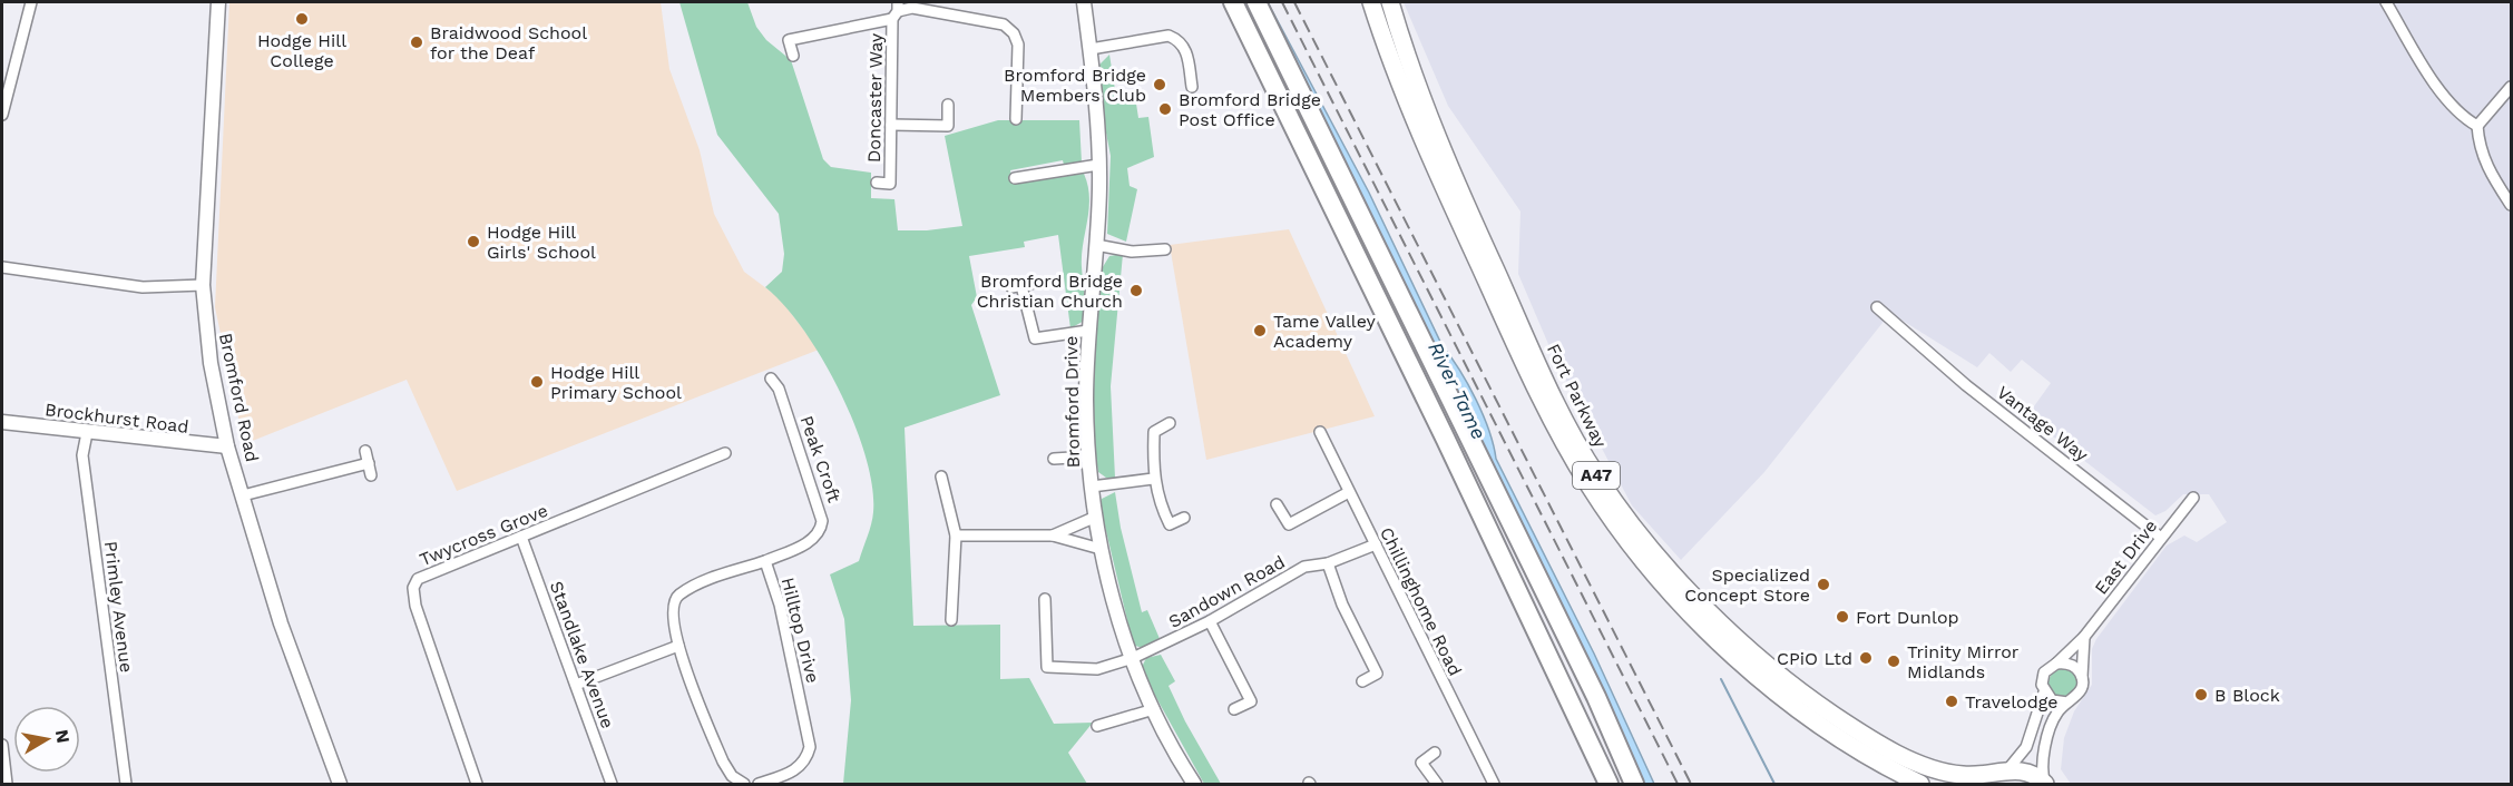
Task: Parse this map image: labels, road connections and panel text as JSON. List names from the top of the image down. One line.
{"streets":{"main road":["Fort Parkway","A47"],"street":["Doncaster Way","Bromford Road","Bromford Drive","Brockhurst Road","Vantage Way","Peak Croft","Twycross Grove","East Drive","Sandown Road","Chillinghome Road","Primley Avenue","Hilltop Drive","Standlake Avenue"]},"crossings":[["Bromford Road","Brockhurst Road"],["Bromford Drive","Sandown Road"],["Brockhurst Road","Primley Avenue"],["Vantage Way","East Drive"],["Peak Croft","Hilltop Drive"],["Twycross Grove","Standlake Avenue"],["Sandown Road","Chillinghome Road"]],"water":["River Tame"],"places":["Hodge Hill College","Braidwood School for the Deaf","Bromford Bridge Members Club","Bromford Bridge Post Office","Hodge Hill Girls' School","Bromford Bridge Christian Church","Tame Valley Academy","Hodge Hill Primary School","Specialized Concept Store","Fort Dunlop","CPiO Ltd","Trinity Mirror Midlands","B Block","Travelodge"],"north":"right"}
